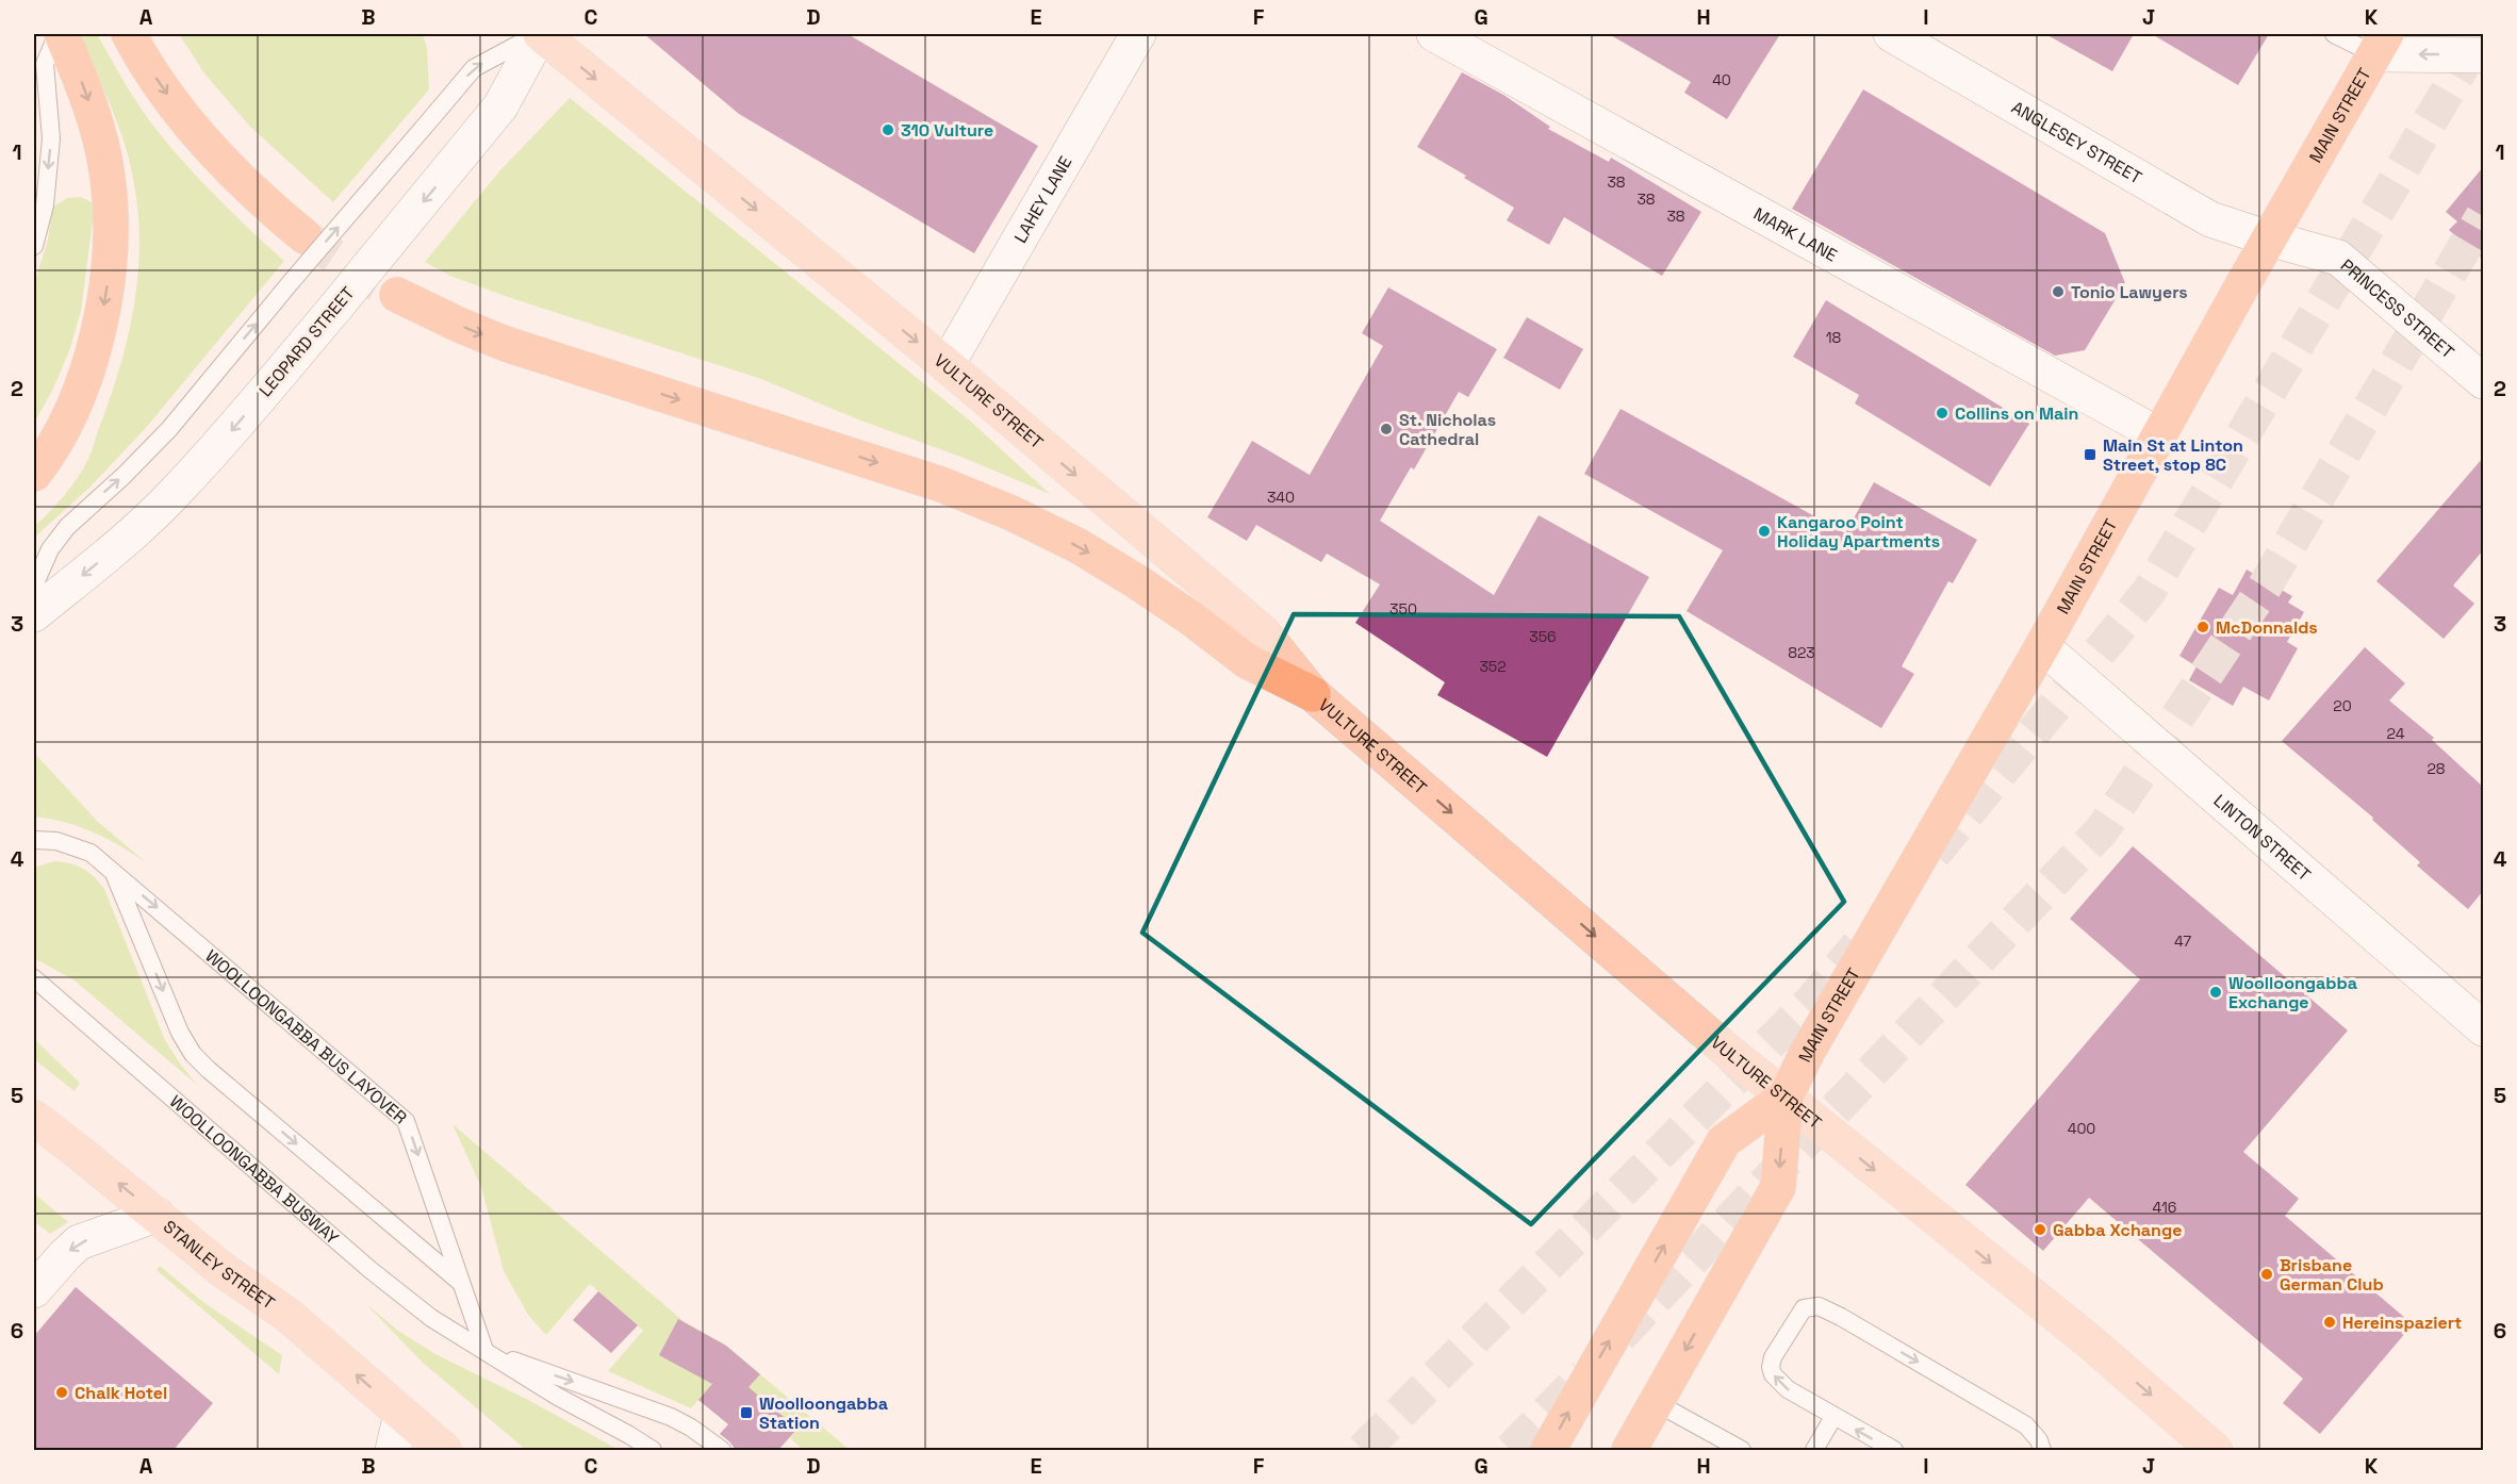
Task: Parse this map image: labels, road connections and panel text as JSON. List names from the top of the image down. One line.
{"streets":{"highway":["MAIN STREET"],"main road":["VULTURE STREET","STANLEY STREET"],"street":["ANGLESEY STREET","LAHEY LANE","MARK LANE","PRINCESS STREET","LEOPARD STREET","LINTON STREET"],"lane":["WOOLLOONGABBA BUS LAYOVER","WOOLLOONGABBA BUSWAY"]},"crossings":[["MAIN STREET","ANGLESEY STREET"],["MAIN STREET","MARK LANE"],["MAIN STREET","PRINCESS STREET"],["MAIN STREET","VULTURE STREET"],["MAIN STREET","LINTON STREET"],["ANGLESEY STREET","PRINCESS STREET"],["LAHEY LANE","VULTURE STREET"],["LEOPARD STREET","VULTURE STREET"],["WOOLLOONGABBA BUS LAYOVER","WOOLLOONGABBA BUSWAY"]],"one_way":["LEOPARD STREET","VULTURE STREET","WOOLLOONGABBA BUS LAYOVER","STANLEY STREET"],"places":{"other":["310 Vulture","Tonio Lawyers","Collins on Main","St. Nicholas Cathedral","Kangaroo Point Holiday Apartments","McDonnalds","Woolloongabba Exchange","Gabba Xchange","Brisbane German Club","Hereinspaziert","Chalk Hotel"],"transit":["Main St at Linton Street, stop 8C","Woolloongabba Station"]},"house_numbers":["40","38","38","38","18","340","350","356","823","352","20","24","28","47","400","416"],"grid":{"columns":["A","B","C","D","E","F","G","H","I","J","K"],"rows":["1","2","3","4","5","6"]}}
